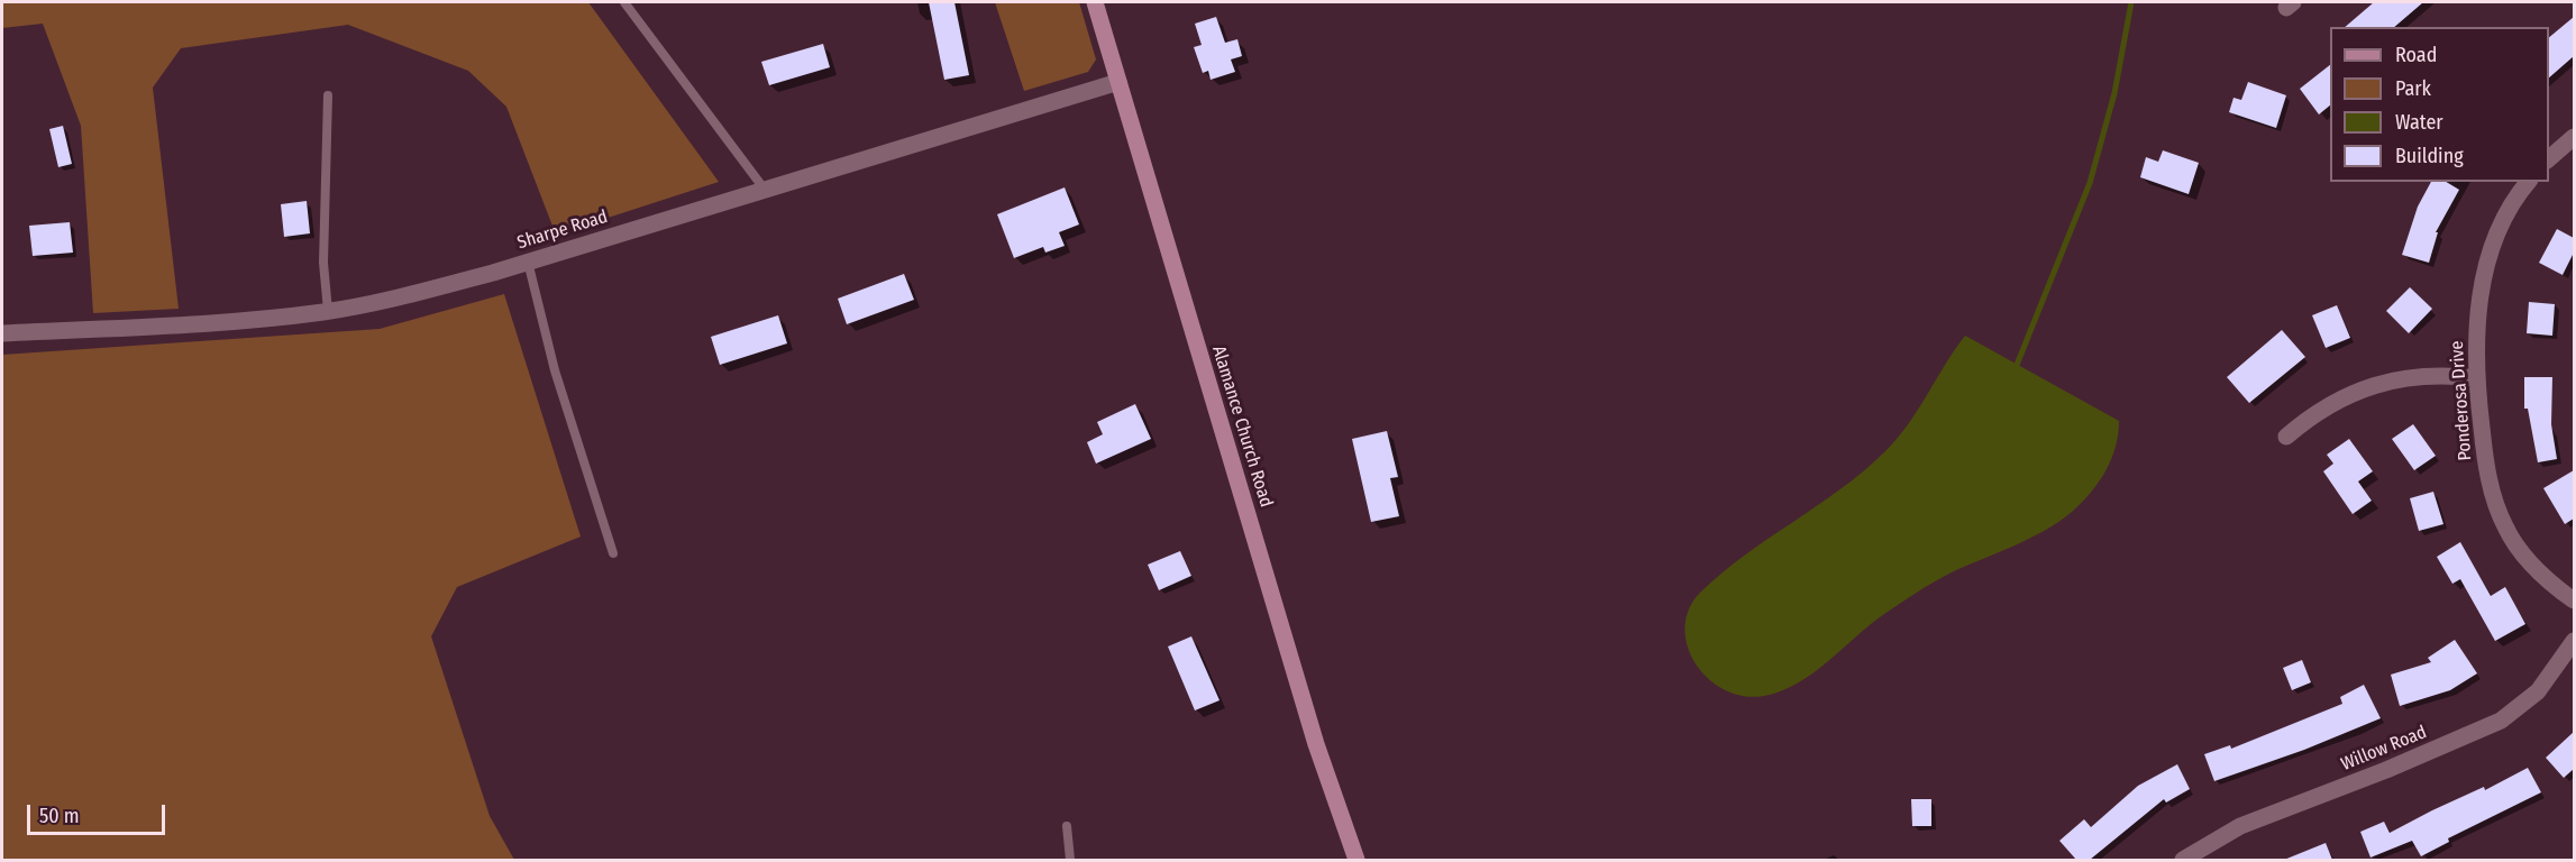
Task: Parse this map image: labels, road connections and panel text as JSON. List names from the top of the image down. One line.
{"streets":{"main road":["Alamance Church Road"],"street":["Sharpe Road","Ponderosa Drive","Willow Road"]},"crossings":[["Sharpe Road","Alamance Church Road"]],"legend":["Road","Park","Water","Building"],"scale_bar":"50 m"}
